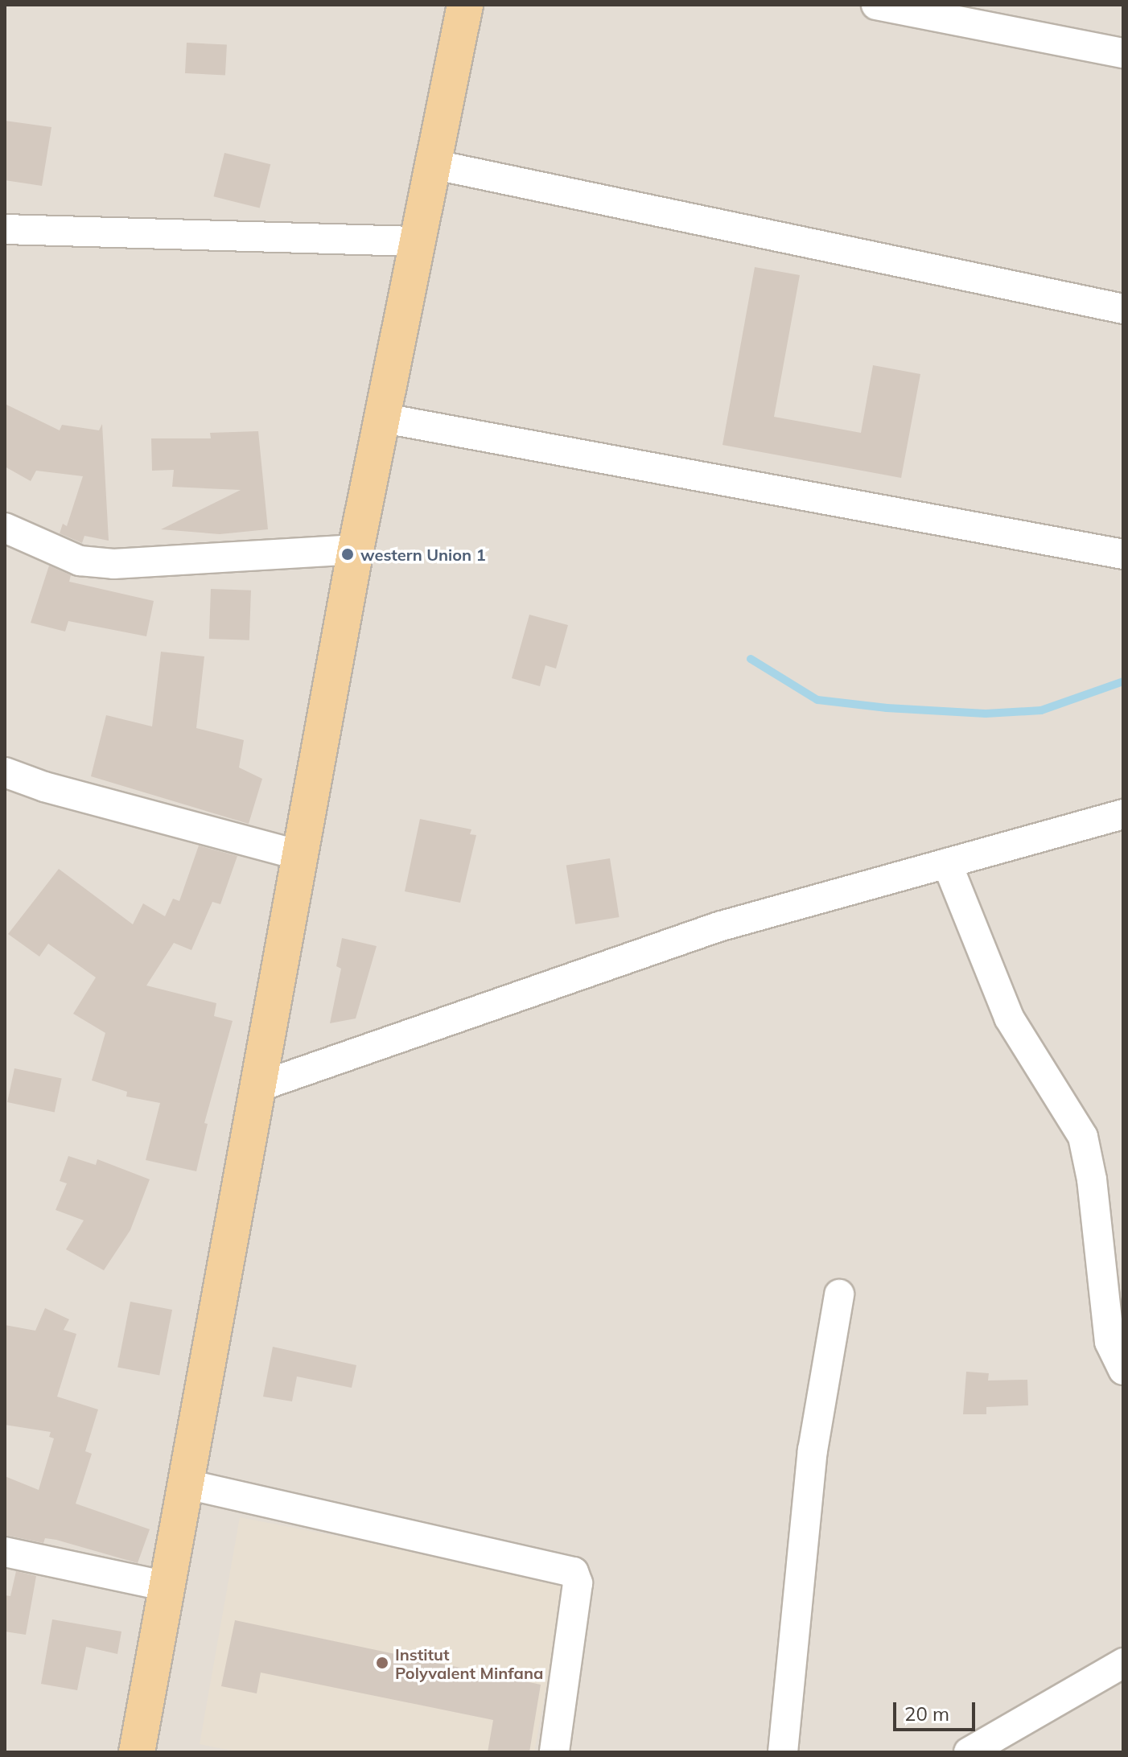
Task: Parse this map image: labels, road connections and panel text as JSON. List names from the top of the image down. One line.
{"places":["western Union 1","Institut Polyvalent Minfana"],"scale_bar":"20 m"}
